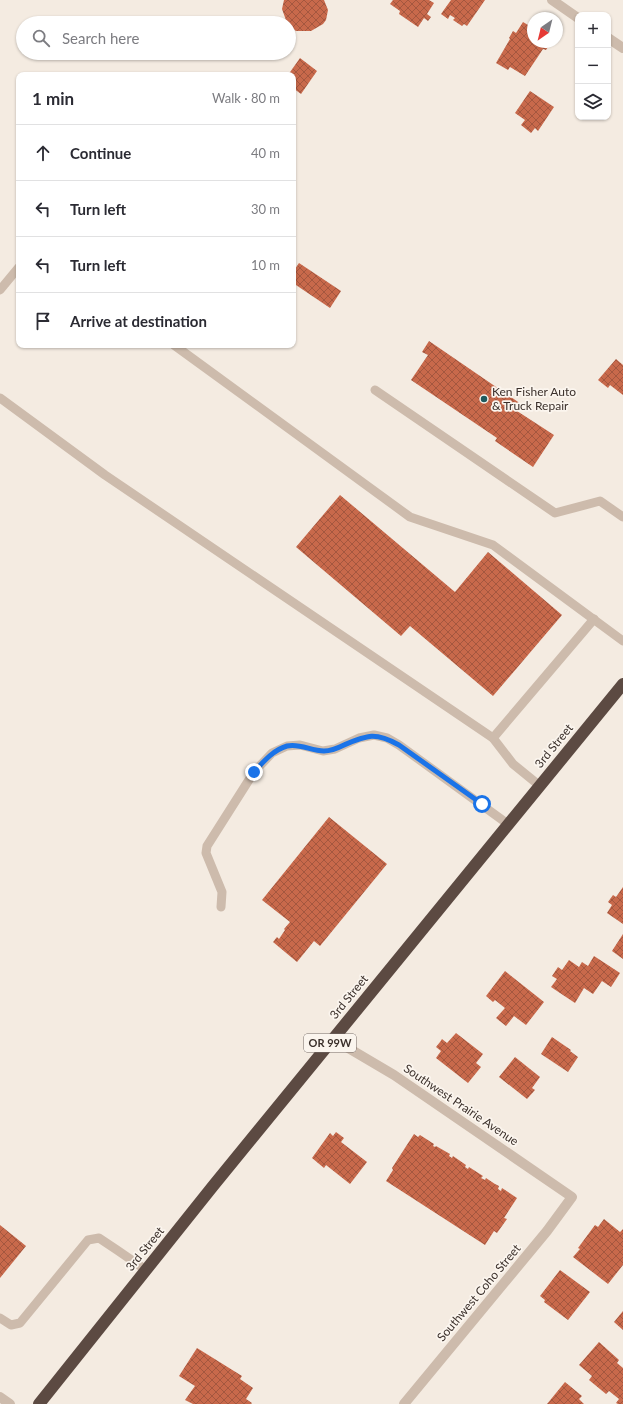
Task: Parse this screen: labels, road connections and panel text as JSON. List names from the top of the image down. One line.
{"streets":{"highway":["3rd Street","OR 99W"],"street":["Southwest Prairie Avenue","Southwest Coho Street"]},"crossings":[["3rd Street","Southwest Prairie Avenue"],["Southwest Prairie Avenue","Southwest Coho Street"]],"places":["Ken Fisher Auto & Truck Repair"],"north":"bottom left","page":{"map_buttons":["+","−"],"search":"Search here","heading":["1 min","Walk · 80 m"],"list":[["Continue","40 m"],["Turn left","30 m"],["Turn left","10 m"],"Arrive at destination"]}}
